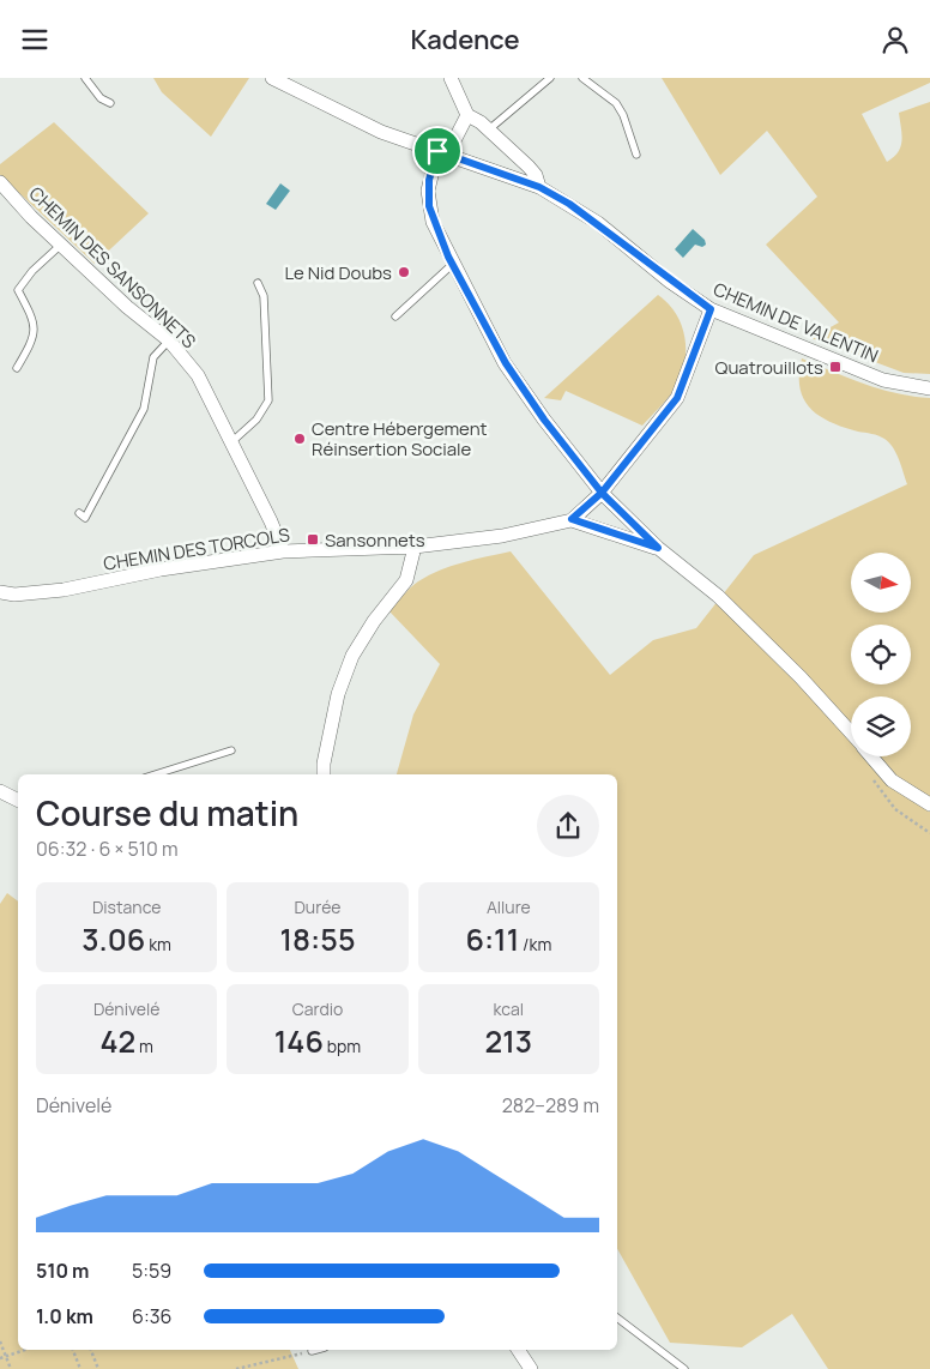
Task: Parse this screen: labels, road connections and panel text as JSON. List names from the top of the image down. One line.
{"streets":{"street":["CHEMIN DES SANSONNETS","CHEMIN DE VALENTIN","CHEMIN DES TORCOLS"]},"crossings":[["CHEMIN DES SANSONNETS","CHEMIN DES TORCOLS"],["CHEMIN DE VALENTIN","CHEMIN DES TORCOLS"]],"places":{"other":["Le Nid Doubs","Centre Hébergement Réinsertion Sociale"],"transit":["Quatrouillots","Sansonnets"]},"north":"right","page":{"header":"Kadence","heading":["Course du matin","06:32 · 6 × 510 m"],"stats":[["Distance","3.06 km"],["Durée","18:55"],["Allure","6:11 /km"],["Dénivelé","42 m"],["Cardio","146 bpm"],["kcal","213"]],"chart":["Dénivelé","282–289 m"],"list":[{"name":"510 m","note":"5:59"},{"name":"1.0 km","note":"6:36"}]}}
